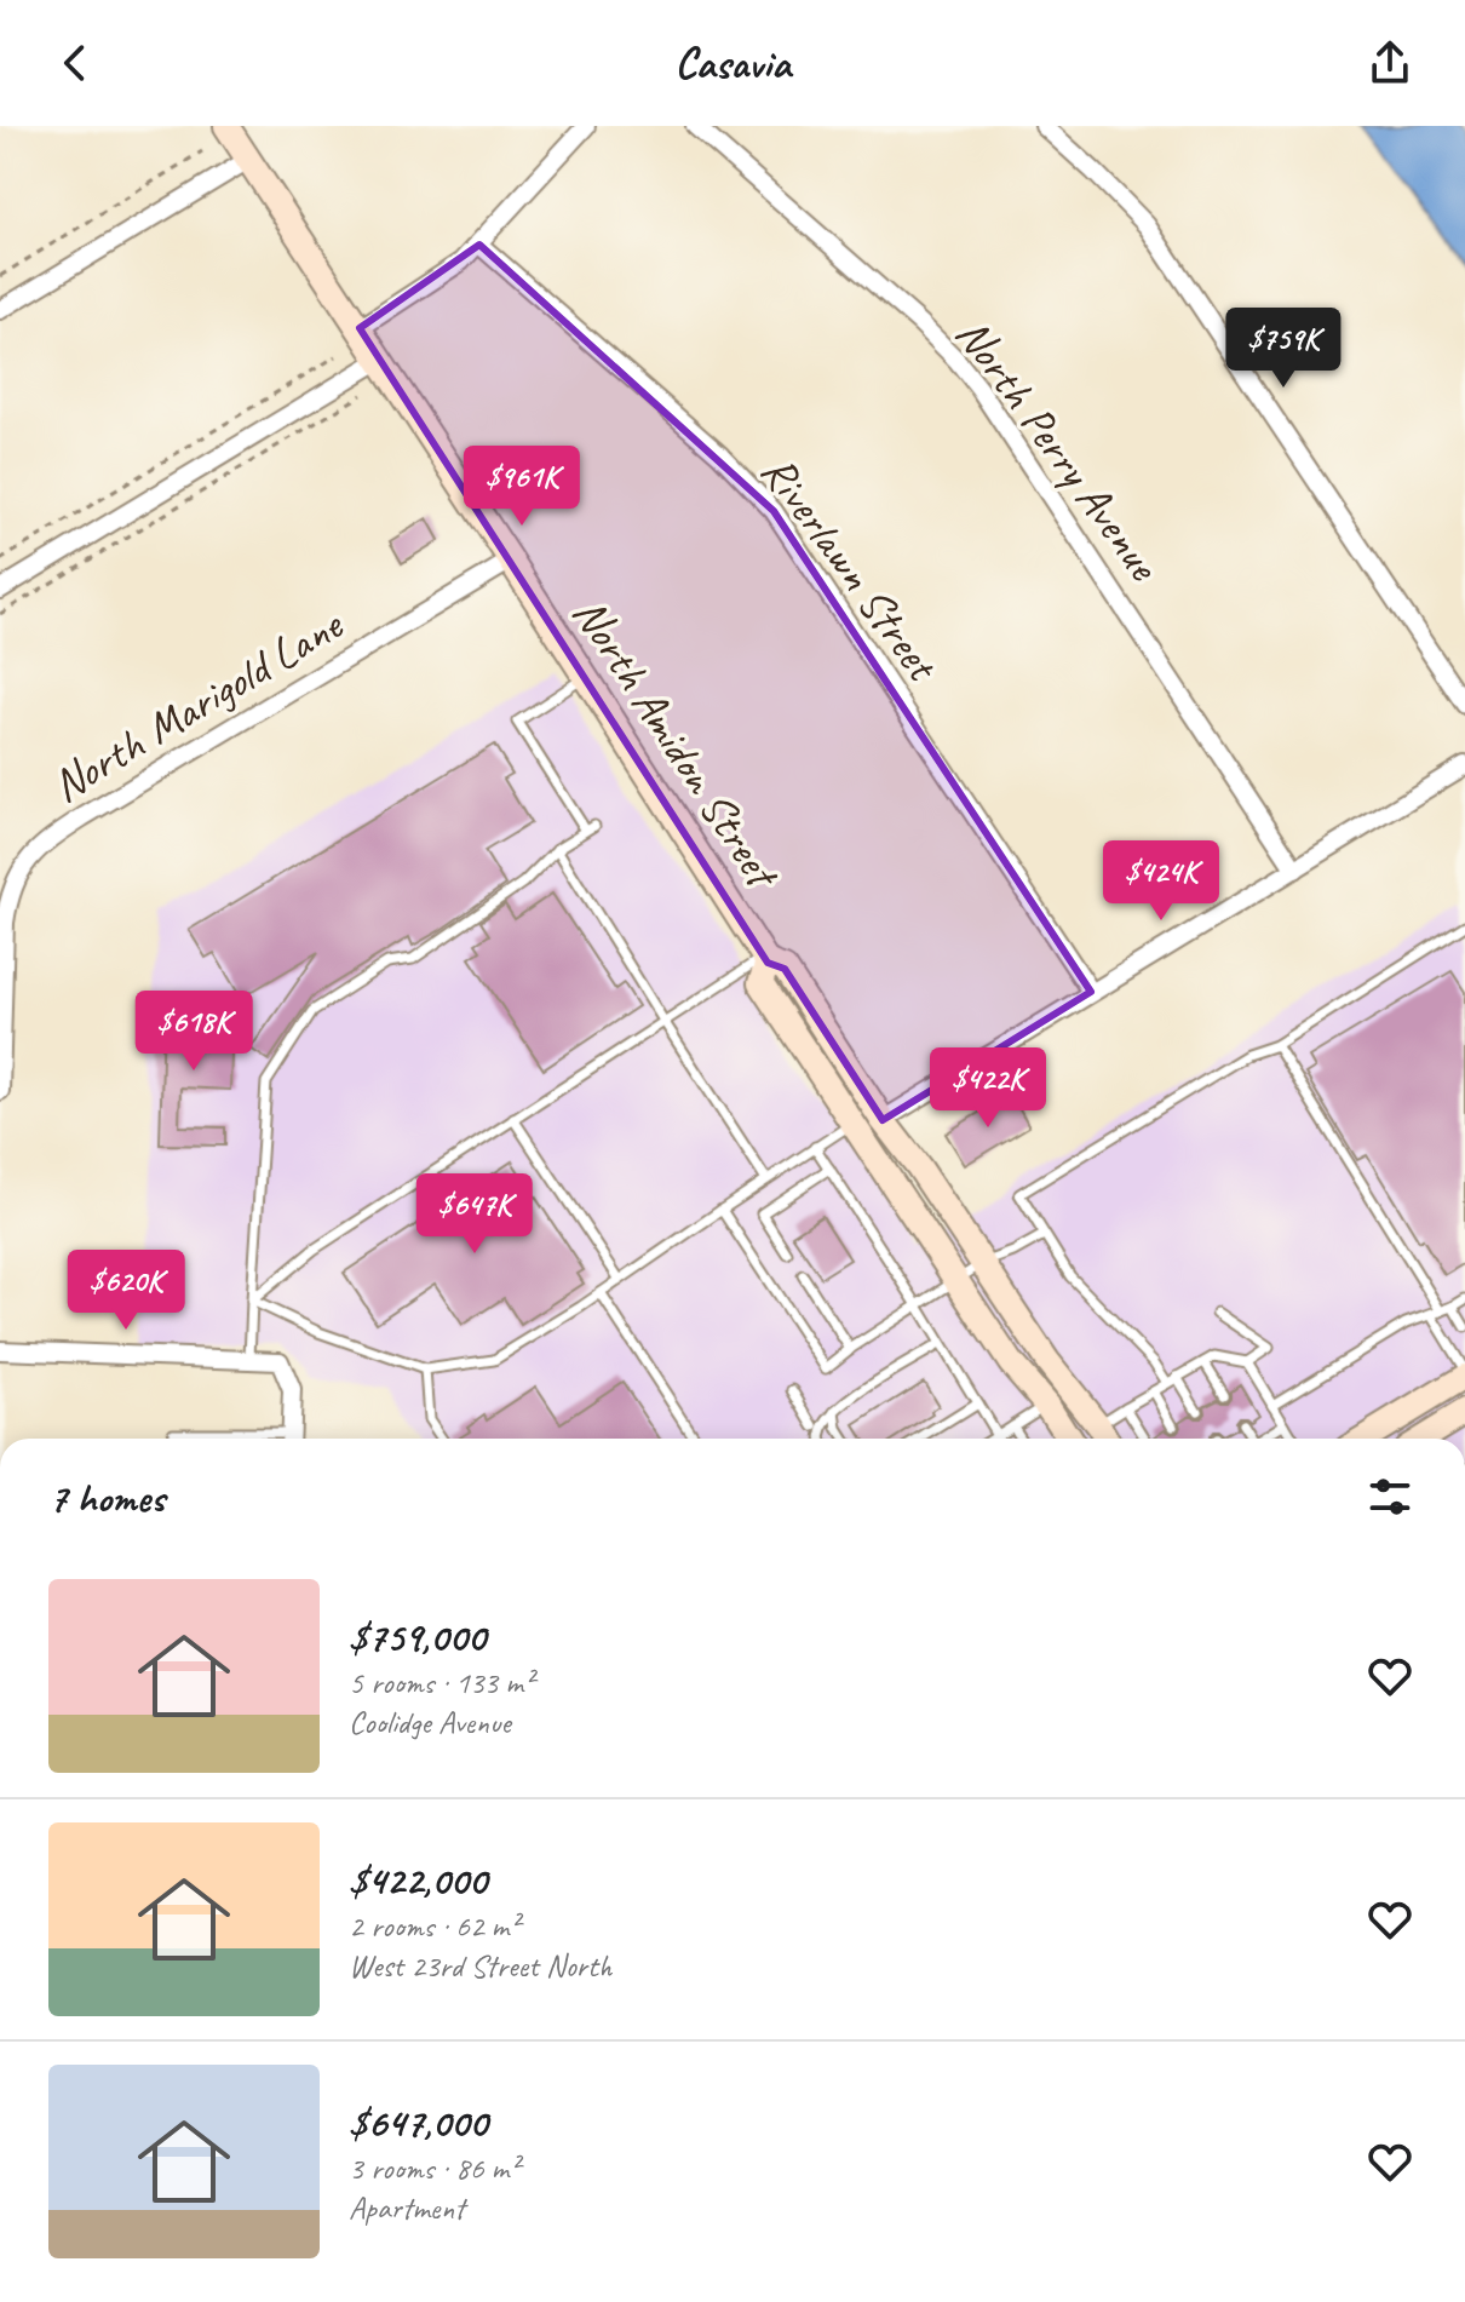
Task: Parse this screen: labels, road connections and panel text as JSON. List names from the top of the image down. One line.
{"streets":{"main road":["North Amidon Street"],"street":["North Perry Avenue","Riverlawn Street","North Marigold Lane"]},"crossings":[["North Marigold Lane","North Amidon Street"]],"page":{"header":"Casavia","price":["$759K","$961K","$424K","$618K","$422K","$647K","$620K"],"heading":"7 homes","list":[{"name":"$759,000","note":"5 rooms · 133 m² · Coolidge Avenue"},{"name":"$422,000","note":"2 rooms · 62 m² · West 23rd Street North"},{"name":"$647,000","note":"3 rooms · 86 m² · Apartment"}]}}
